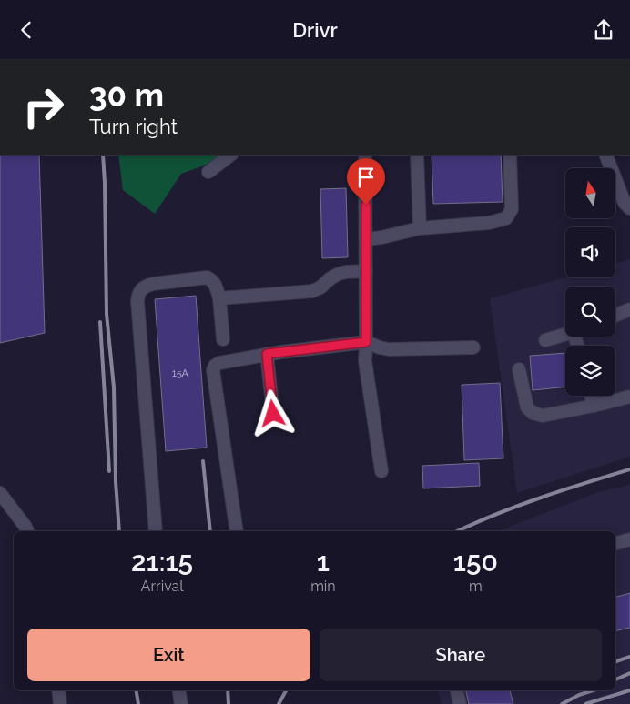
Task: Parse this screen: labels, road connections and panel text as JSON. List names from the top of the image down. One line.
{"house_numbers":["15A"],"north":"top","page":{"header":"Drivr","turn":["30 m","Turn right"],"eta":["21:15","Arrival","1","min","150","m"],"buttons":["Exit","Share"]}}
